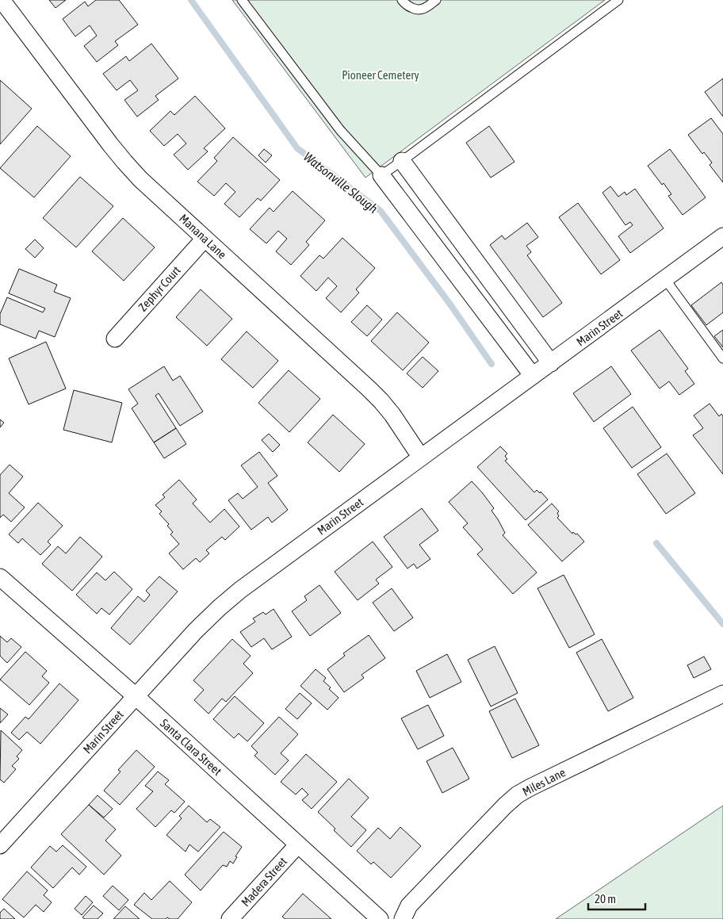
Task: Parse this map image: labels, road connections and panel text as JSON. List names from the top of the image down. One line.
{"streets":{"street":["Manana Lane","Zephyr Court","Marin Street","Santa Clara Street","Miles Lane","Madera Street"]},"crossings":[["Manana Lane","Zephyr Court"],["Manana Lane","Marin Street"],["Marin Street","Santa Clara Street"],["Santa Clara Street","Madera Street"]],"water":["Watsonville Slough"],"parks":["Pioneer Cemetery"],"scale_bar":"20 m"}
